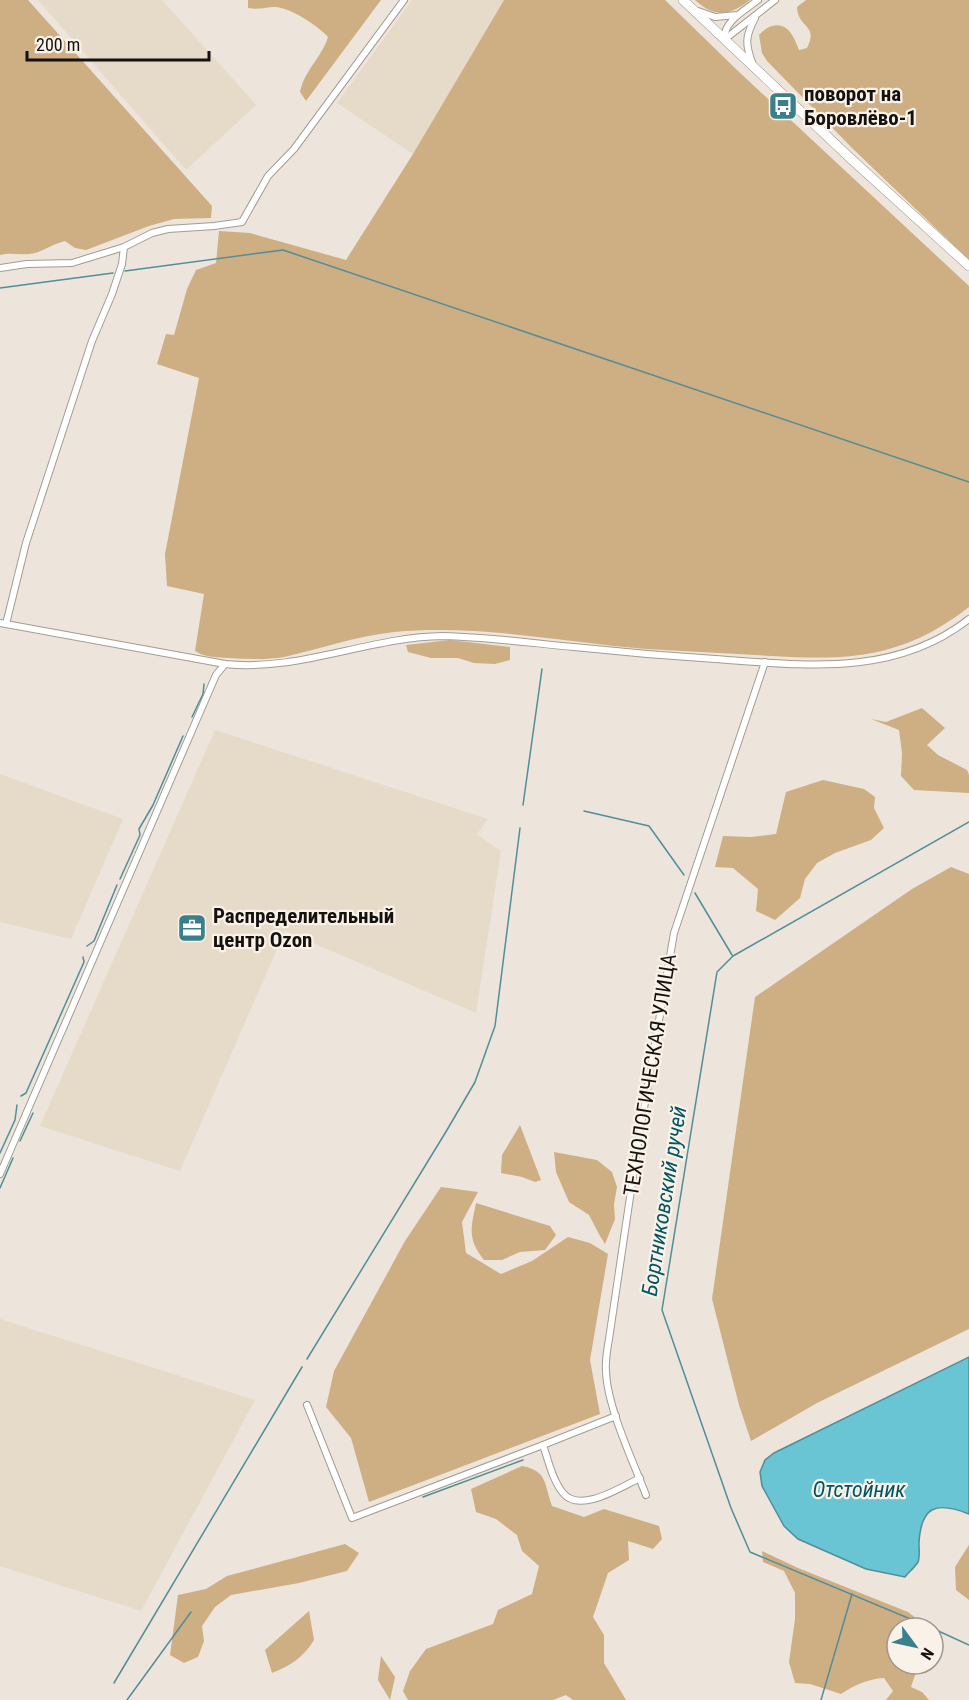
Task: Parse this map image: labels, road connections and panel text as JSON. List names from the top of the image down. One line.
{"streets":{"street":["ТЕХНОЛОГИЧЕСКАЯ УЛИЦА"]},"water":["Бортниковский ручей","Отстойник"],"places":{"bus stop":["поворот на Боровлёво-1"],"office":["Распределительный центр Ozon"]},"scale_bar":"200 m","north":"bottom right"}
